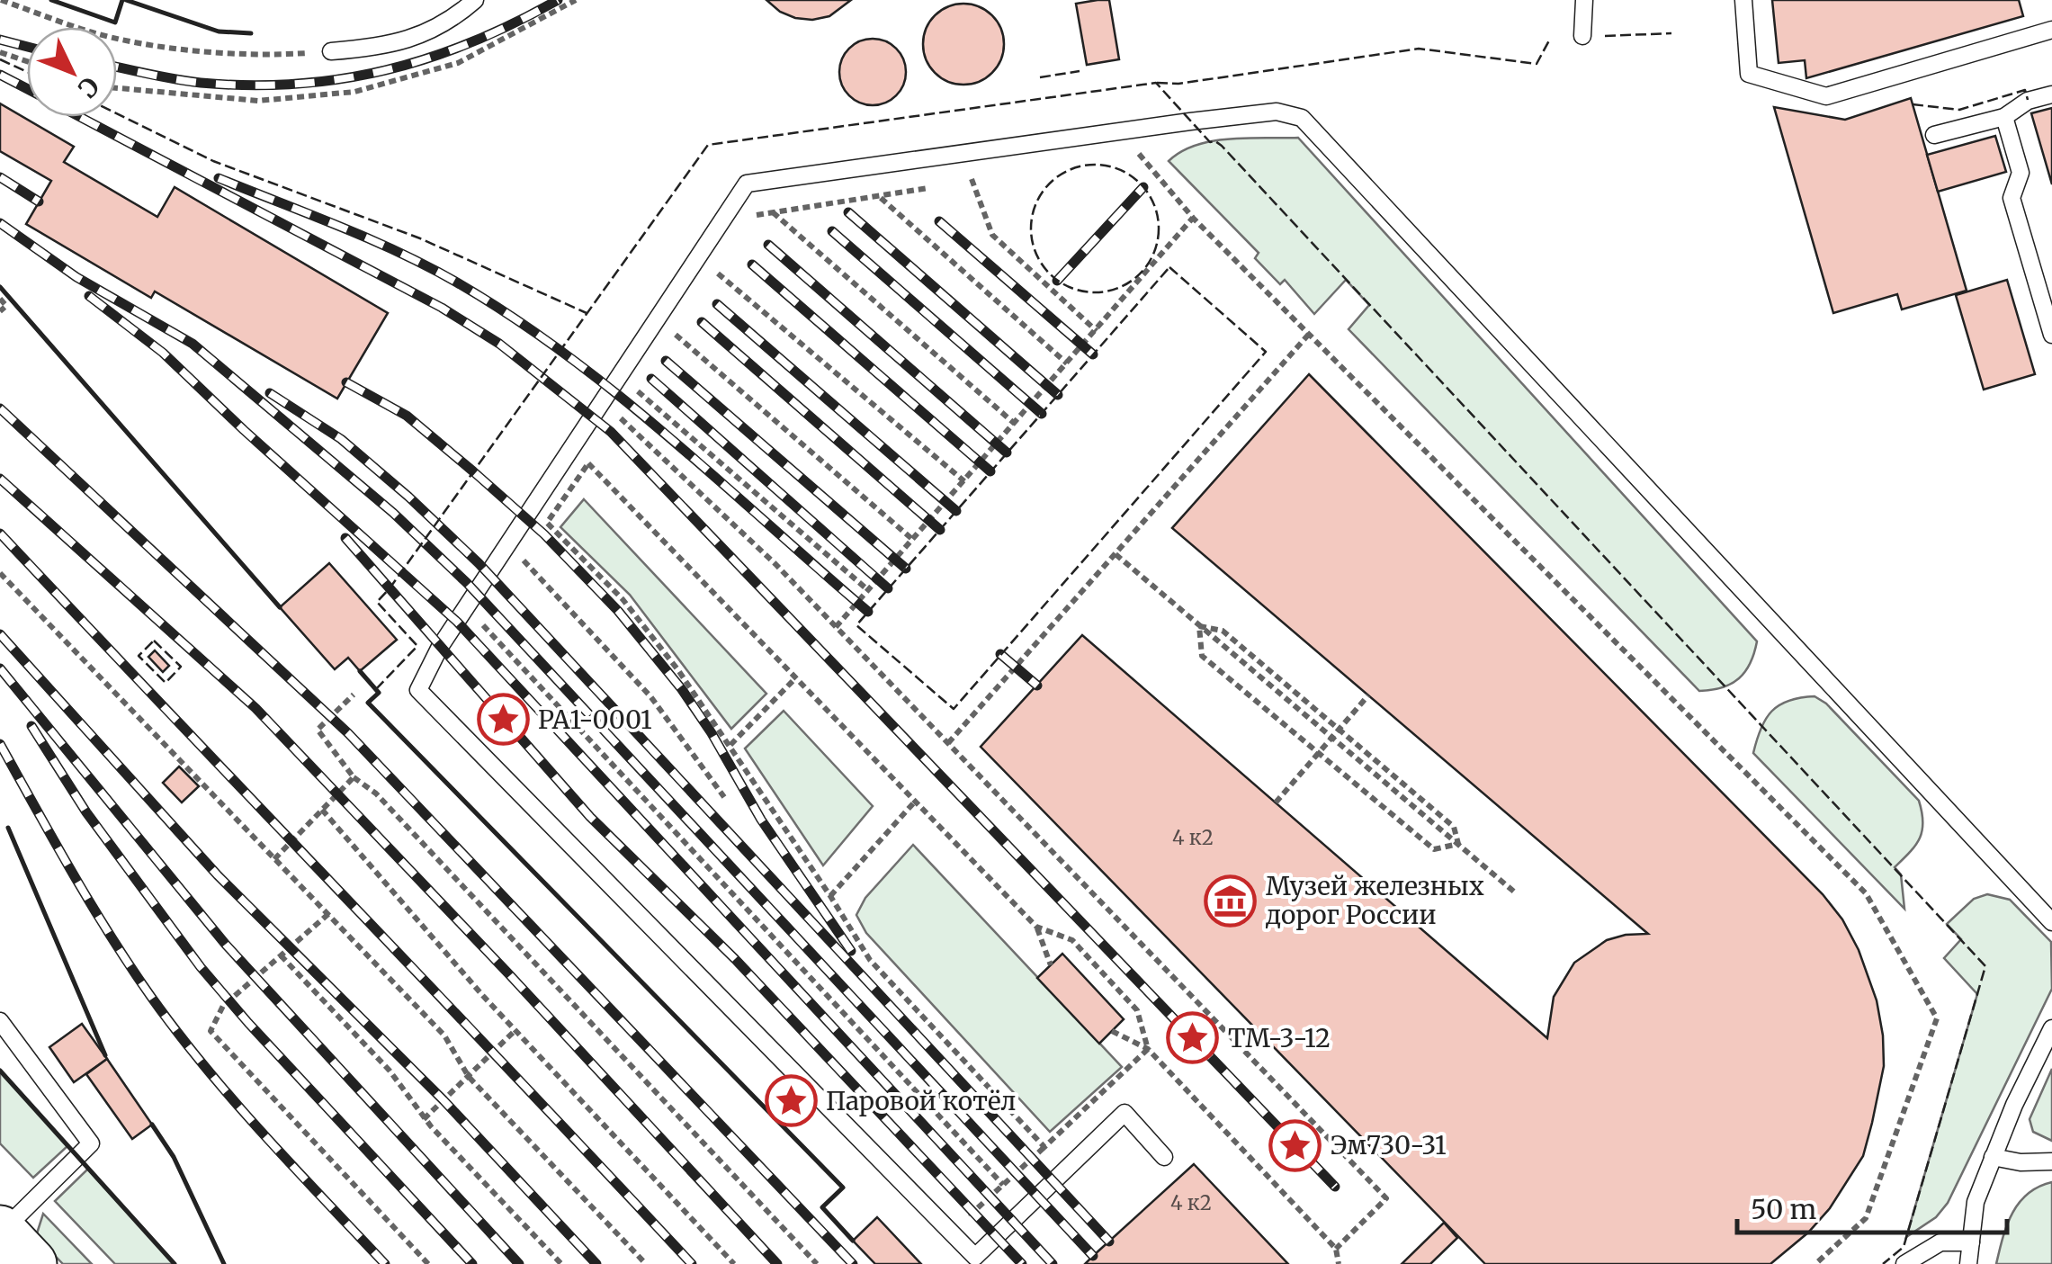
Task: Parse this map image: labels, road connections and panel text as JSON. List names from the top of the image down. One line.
{"places":{"place":["РА1-0001","ТМ-3-12","Паровой котёл","Эм730-31"],"museum":["Музей железных дорог России"]},"house_numbers":["4 к2","4 к2"],"scale_bar":"50 m","north":"bottom right"}
